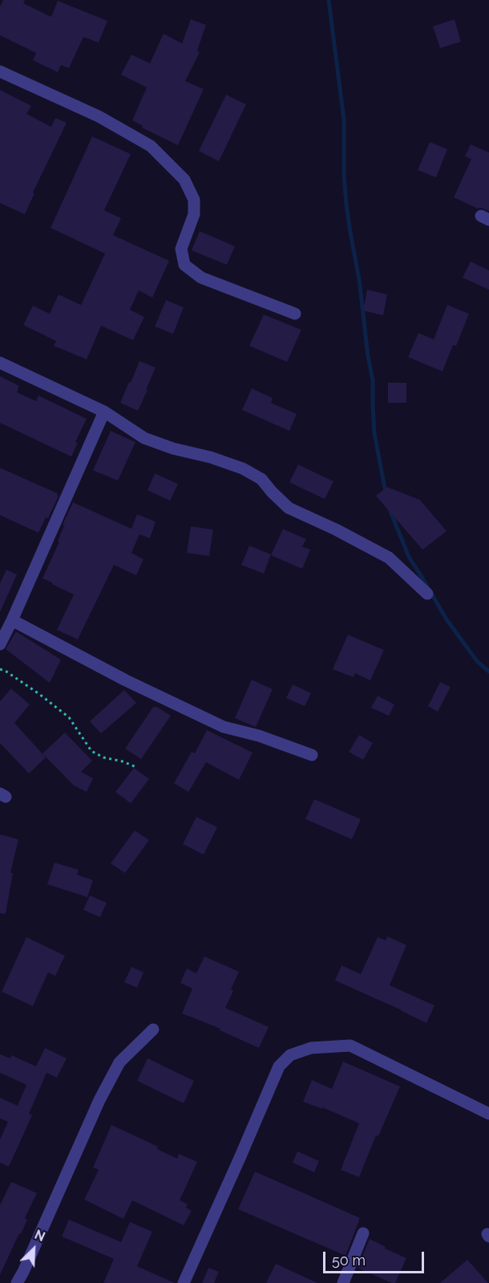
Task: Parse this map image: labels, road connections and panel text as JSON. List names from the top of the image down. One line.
{"scale_bar":"50 m","north":"top right"}
